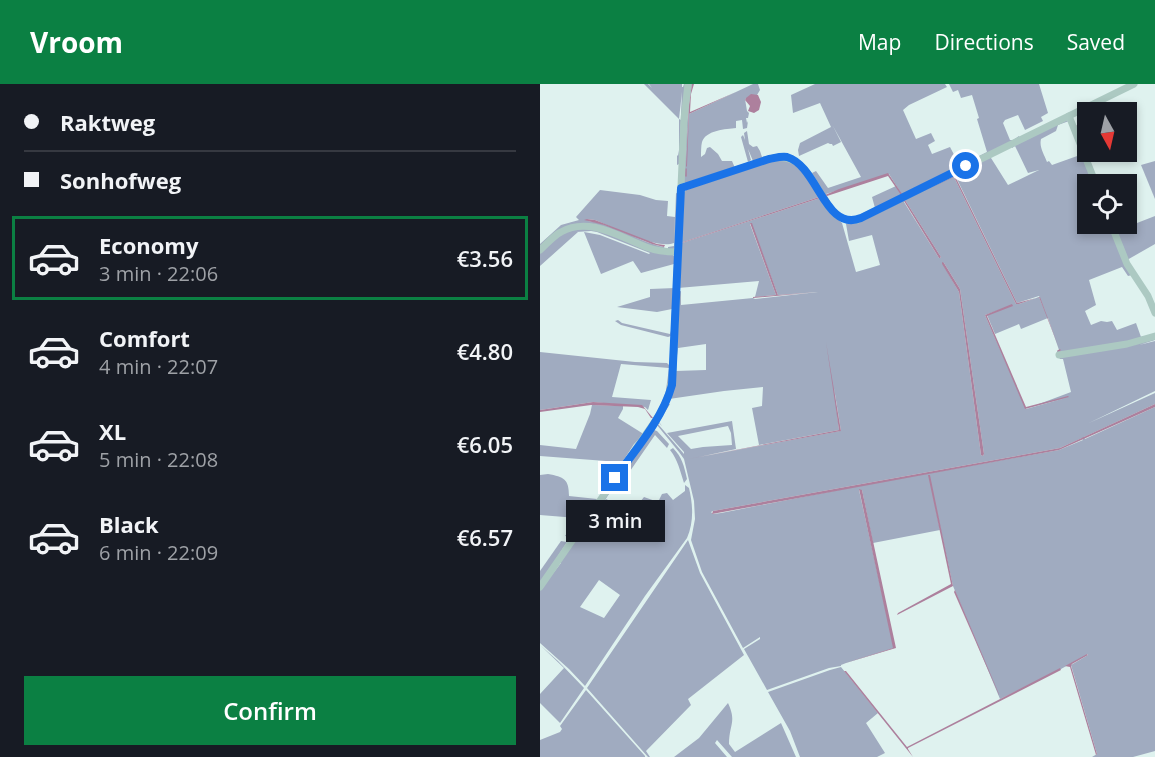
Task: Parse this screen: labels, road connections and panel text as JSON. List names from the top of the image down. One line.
{"north":"bottom","page":{"header":"Vroom","nav":["Map","Directions","Saved"],"banner":["Raktweg","Sonhofweg"],"list":[{"name":"Economy","note":"3 min · 22:06","value":"€3.56"},{"name":"Comfort","note":"4 min · 22:07","value":"€4.80"},{"name":"XL","note":"5 min · 22:08","value":"€6.05"},{"name":"Black","note":"6 min · 22:09","value":"€6.57"}],"bubble":"3 min","buttons":"Confirm"}}
